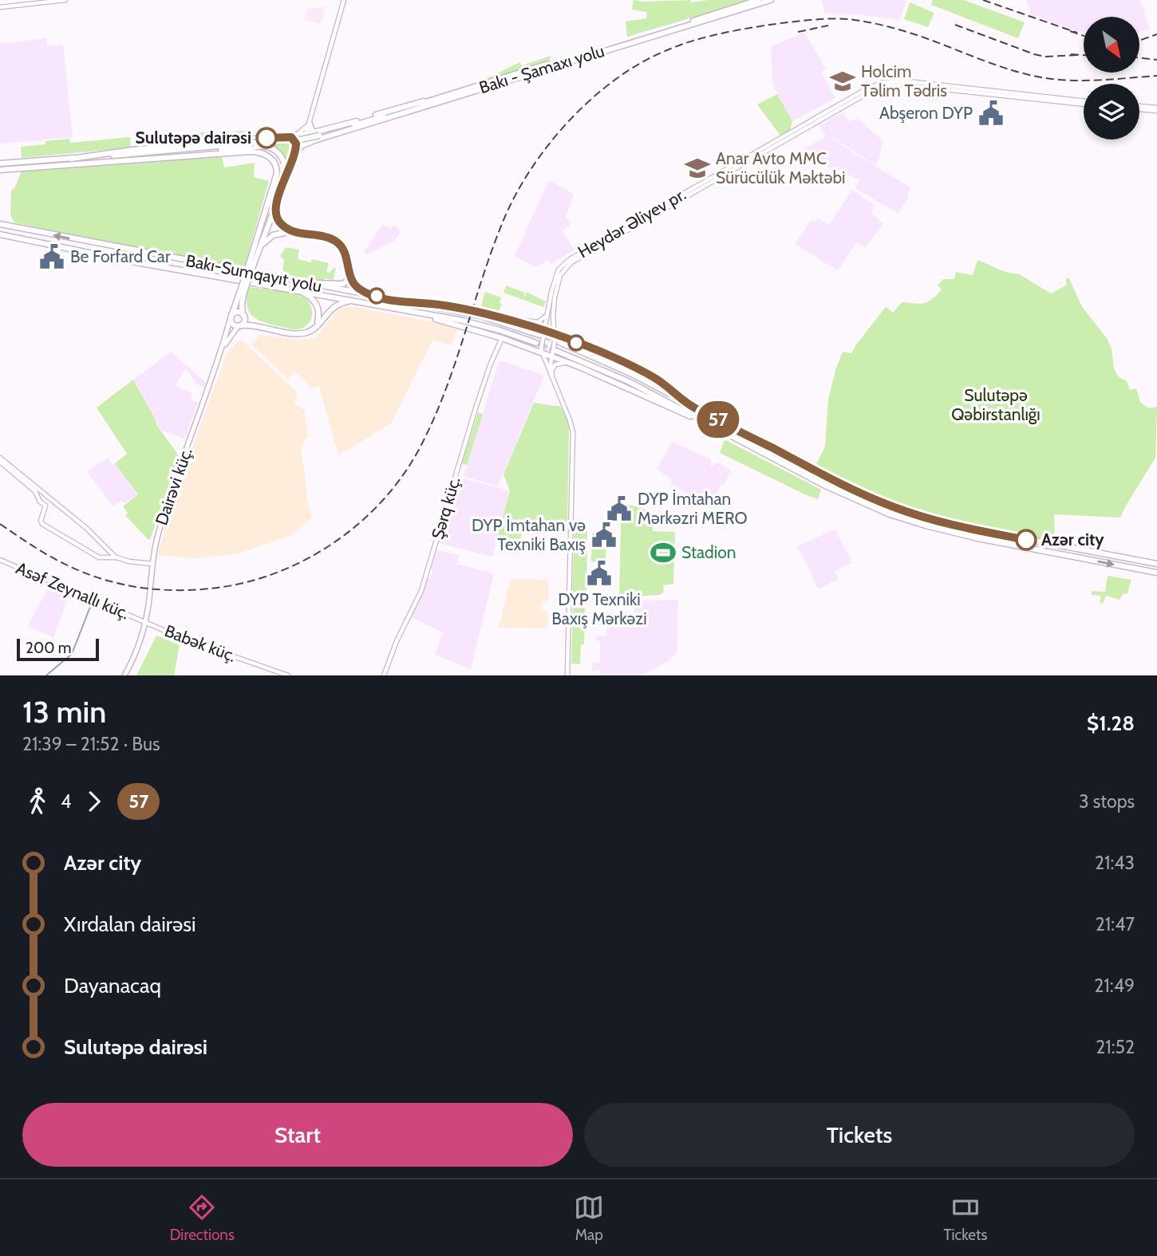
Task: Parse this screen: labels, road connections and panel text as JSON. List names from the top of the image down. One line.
{"streets":{"highway":["Bakı - Şamaxı yolu","Bakı-Sumqayıt yolu"],"main road":["Heydər Əliyev pr.","Dairəvi küç.","Şərq küç.","Asəf Zeynallı küç.","Babək küç."]},"crossings":[["Dairəvi küç.","Asəf Zeynallı küç."],["Dairəvi küç.","Babək küç."],["Asəf Zeynallı küç.","Babək küç."]],"parks":["Sulutəpə Qəbirstanlığı"],"places":{"school or university":["Holcim Təlim Tədris","Anar Avto MMC Sürücülük Məktəbi"],"public building":["Abşeron DYP","Be Forfard Car","DYP İmtahan Mərkəzri MERO","DYP İmtahan və Texniki Baxış","DYP Texniki Baxış Mərkəzi"],"other":["Sulutəpə dairəsi","Azər city"],"sports":["Stadion"]},"lines":["bus line 57"],"scale_bar":"200 m","north":"bottom right","page":{"on_map":"57","scale":"200 m","heading":["13 min","21:39 – 21:52 · Bus","$1.28"],"legs":["4","57","3 stops"],"list":[{"name":"Azər city","value":"21:43"},{"name":"Xırdalan dairəsi","value":"21:47"},{"name":"Dayanacaq","value":"21:49"},{"name":"Sulutəpə dairəsi","value":"21:52"}],"buttons":["Start","Tickets"],"tabs":["Directions","Map","Tickets"]}}
